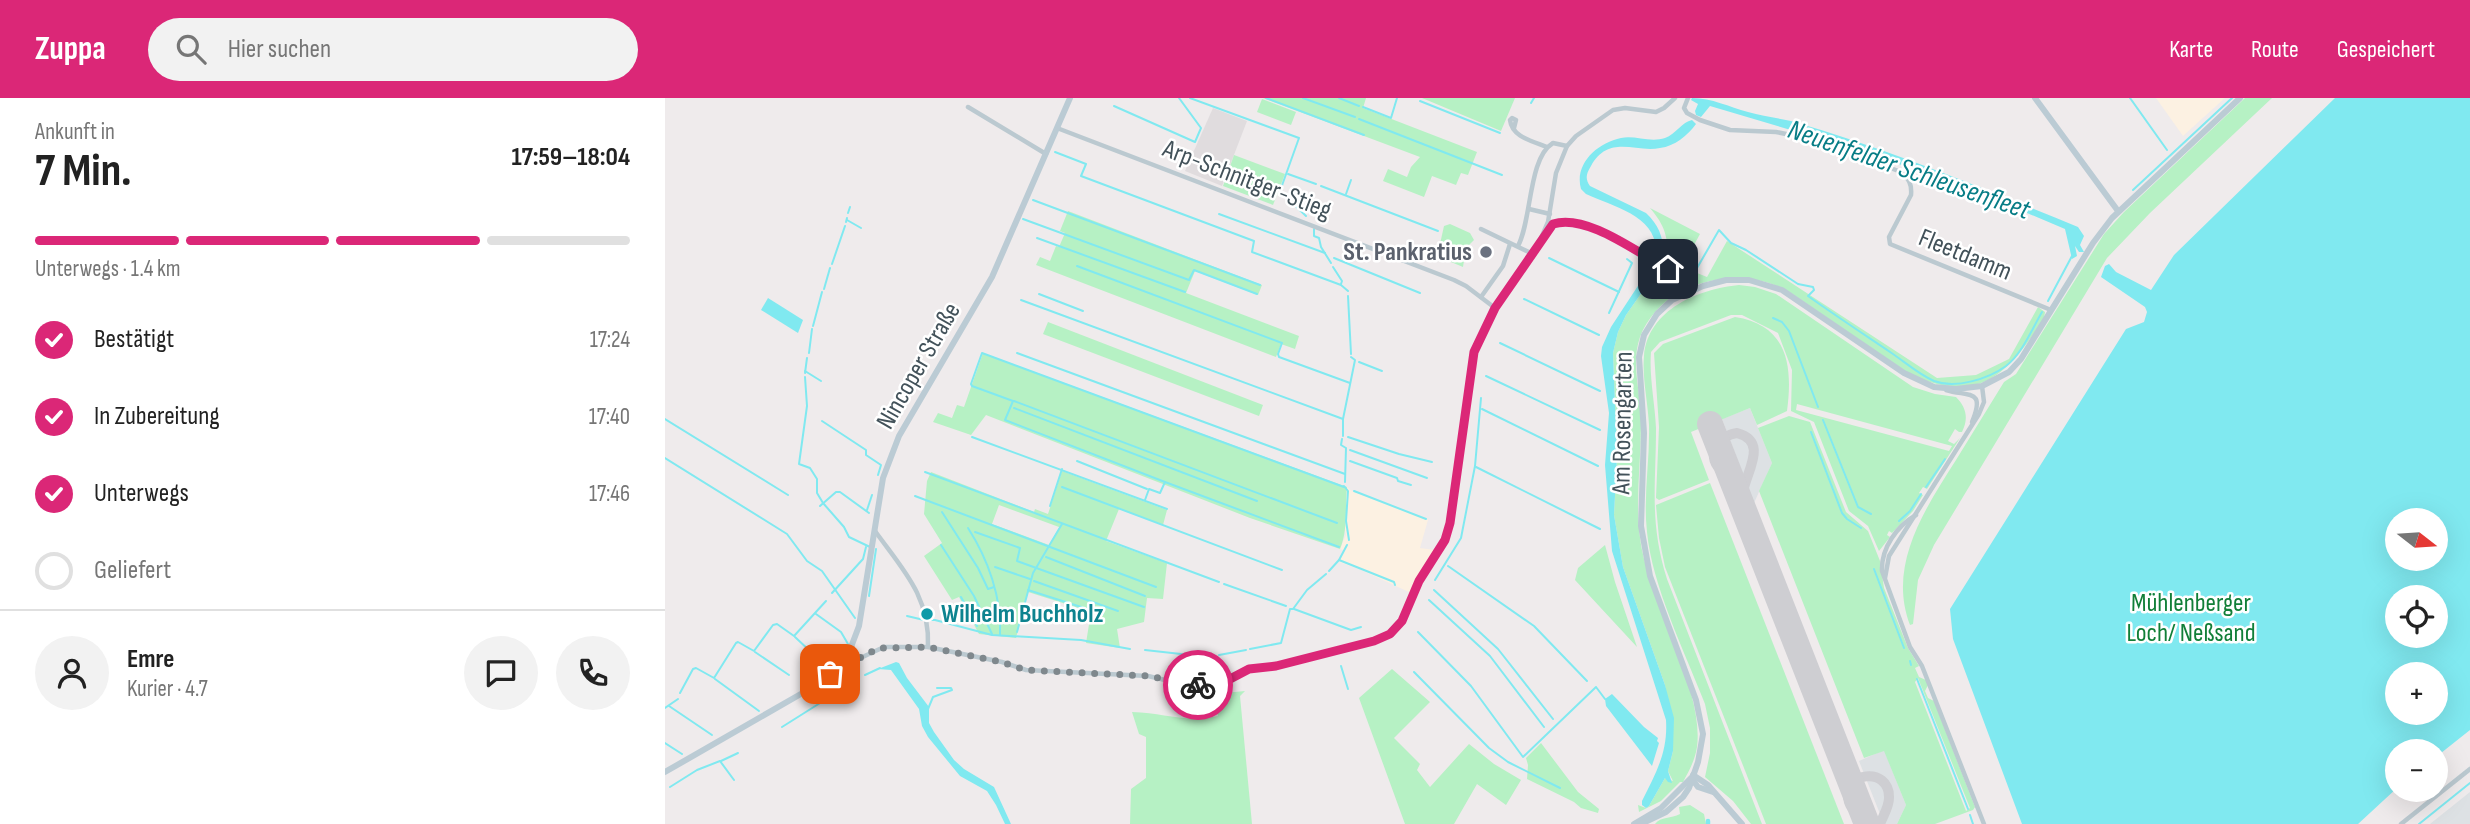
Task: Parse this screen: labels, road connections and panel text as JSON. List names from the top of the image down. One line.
{"streets":{"main road":["Nincoper Straße","Am Rosengarten"],"street":["Arp-Schnitger-Stieg","Fleetdamm"]},"crossings":[["Arp-Schnitger-Stieg","Nincoper Straße"],["Fleetdamm","Am Rosengarten"]],"water":["Neuenfelder Schleusenfleet"],"parks":["Mühlenberger Loch/ Neßsand"],"places":["St. Pankratius","Wilhelm Buchholz"],"north":"right","page":{"header":"Zuppa","search":"Hier suchen","nav":["Karte","Route","Gespeichert"],"heading":["7 Min.","Ankunft in","17:59–18:04"],"panel":["Emre","Kurier · 4.7"],"bar":"Unterwegs · 1.4 km","list":[["Bestätigt","17:24"],["In Zubereitung","17:40"],["Unterwegs","17:46"],"Geliefert"],"map_buttons":["+","−"]}}
